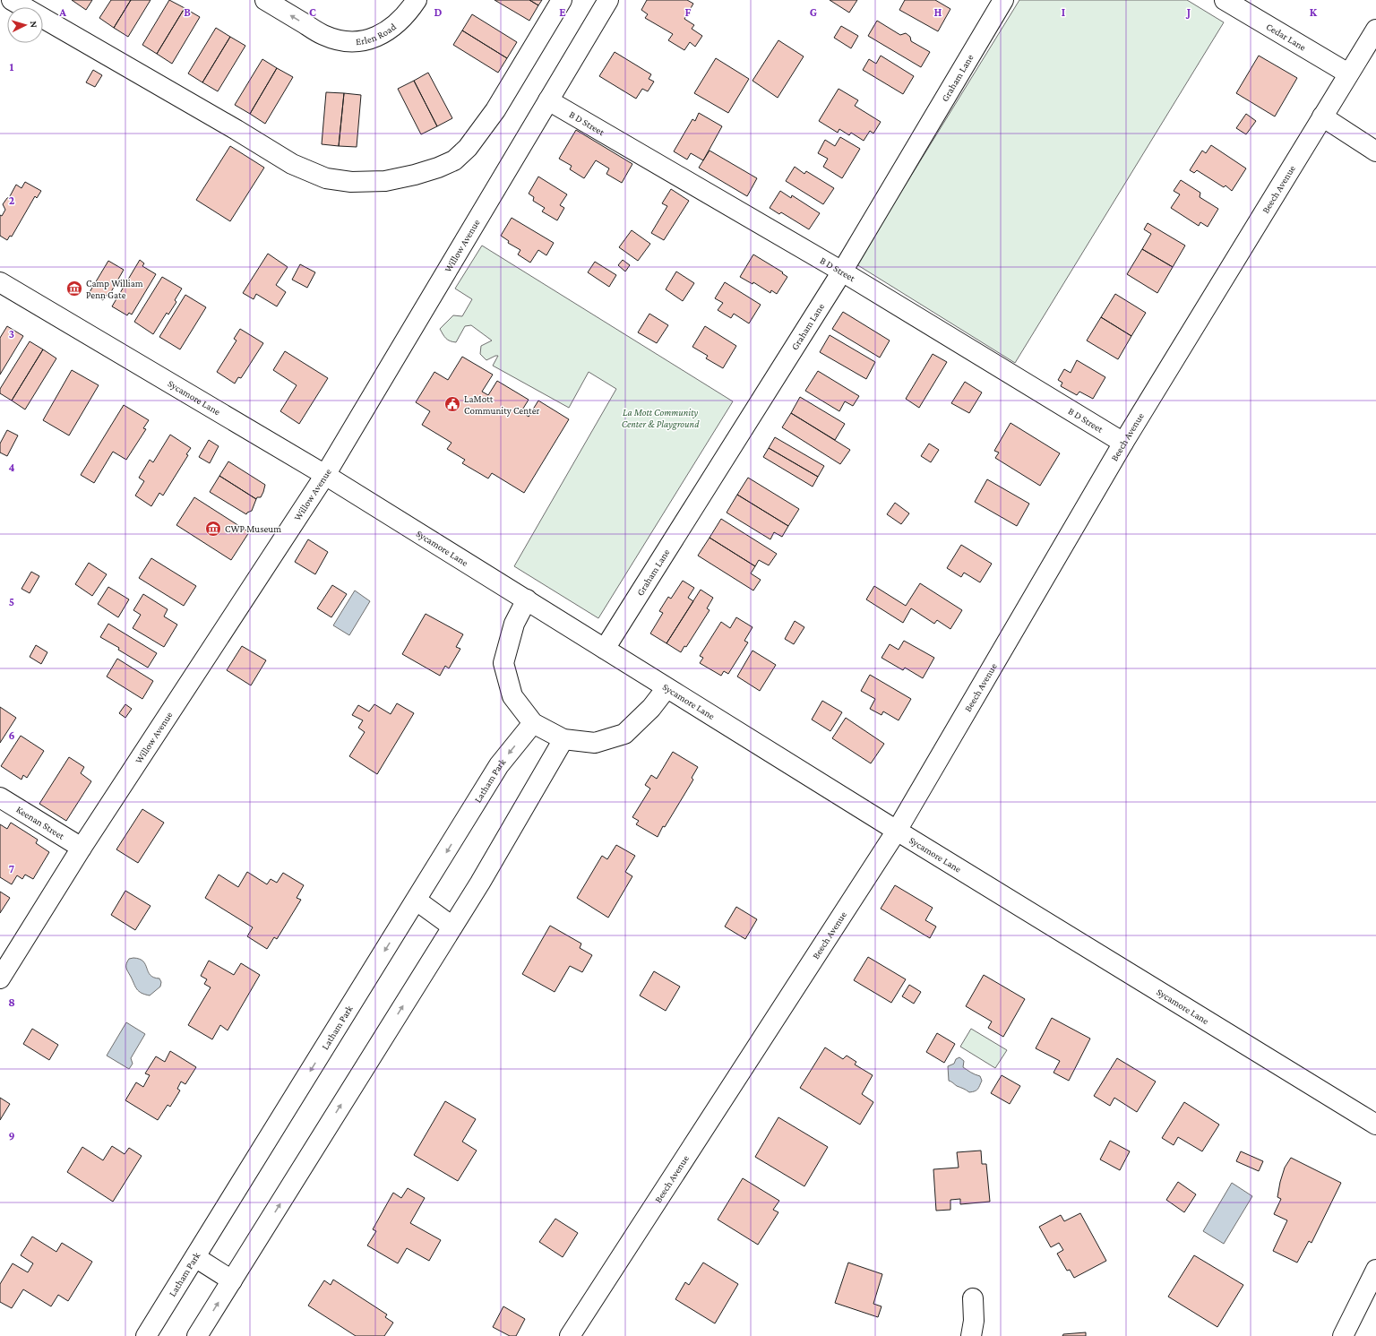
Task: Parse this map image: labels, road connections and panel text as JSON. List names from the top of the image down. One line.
{"streets":{"street":["Erlen Road","Cedar Lane","Graham Lane","B D Street","Beech Avenue","Willow Avenue","Sycamore Lane","Latham Park","Keenan Street"]},"crossings":[["Cedar Lane","Beech Avenue"],["Graham Lane","B D Street"],["Graham Lane","Sycamore Lane"],["B D Street","Beech Avenue"],["B D Street","Willow Avenue"],["Beech Avenue","Sycamore Lane"],["Willow Avenue","Sycamore Lane"],["Willow Avenue","Keenan Street"]],"one_way":["Erlen Road"],"parks":["La Mott Community Center & Playground"],"places":{"museum":["Camp William Penn Gate","CWP Museum"],"public building":["LaMott Community Center"]},"north":"right","grid":{"columns":["A","B","C","D","E","F","G","H","I","J","K"],"rows":["1","2","3","4","5","6","7","8","9"]}}
